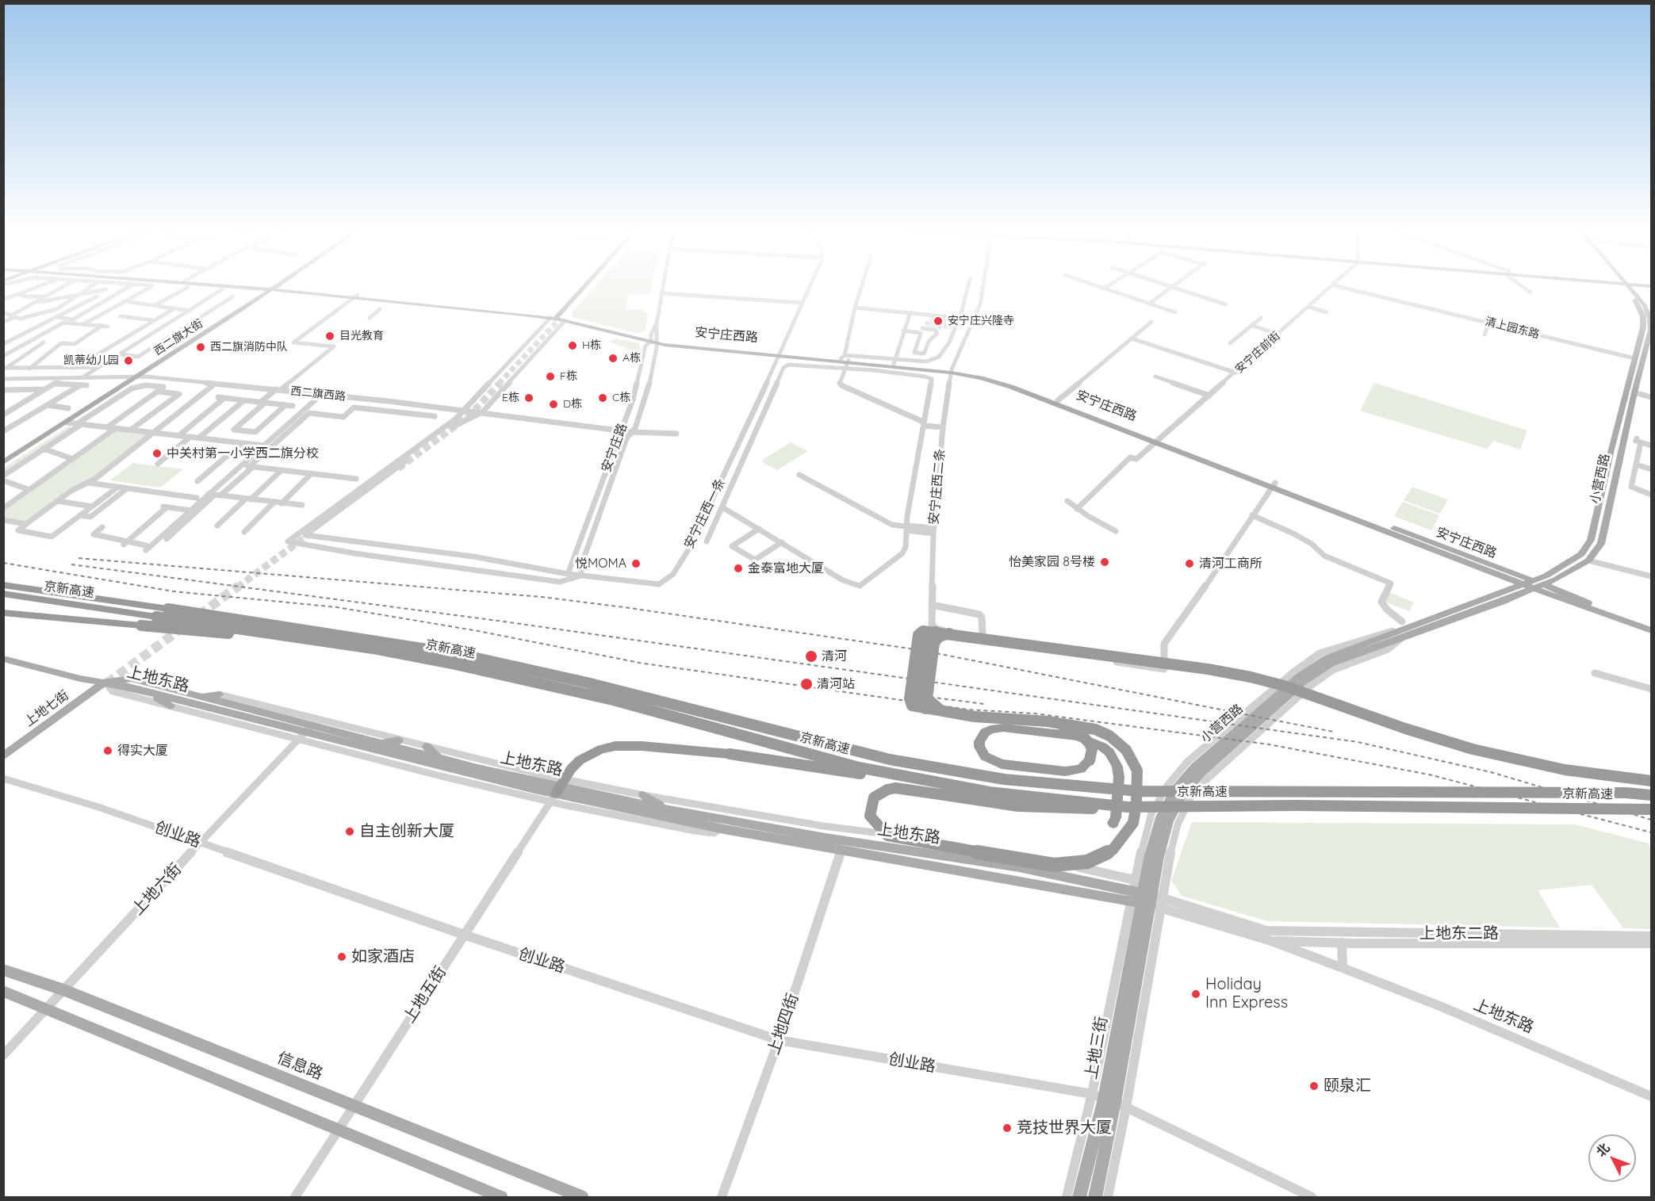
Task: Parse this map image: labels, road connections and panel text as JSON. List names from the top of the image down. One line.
{"streets":{"highway":["京新高速"],"main road":["安宁庄西路","西二旗大街","小营西路","上地东路","上地七街","上地三街","信息路"],"street":["清上园东路","安宁庄前街","西二旗西路","安宁庄路","安宁庄西二条","安宁庄西一条","创业路","上地六街","上地东二路","上地五街","上地四街"]},"crossings":[["清上园东路","安宁庄前街"],["清上园东路","小营西路"],["安宁庄西路","安宁庄前街"],["安宁庄西路","小营西路"],["安宁庄西路","安宁庄西二条"],["西二旗大街","西二旗西路"],["西二旗西路","安宁庄路"],["安宁庄路","安宁庄西一条"],["小营西路","上地东路"],["小营西路","创业路"],["小营西路","上地三街"],["上地东路","上地七街"],["上地东路","上地六街"],["上地东路","上地东二路"],["上地东路","上地五街"],["上地东路","上地四街"],["上地东路","上地三街"],["创业路","上地六街"],["创业路","上地五街"],["创业路","上地四街"],["创业路","上地三街"],["上地六街","信息路"],["上地五街","信息路"]],"places":["安宁庄兴隆寺","目光教育","H栋","西二旗消防中队","A栋","凯蒂幼儿园","F栋","E栋","C栋","D栋","中关村第一小学西二旗分校","怡美家园 8号楼","悦MOMA","清河工商所","金泰富地大厦","清河","清河站","得实大厦","自主创新大厦","如家酒店","Holiday Inn Express","颐泉汇","竞技世界大厦"],"north":"top left"}
